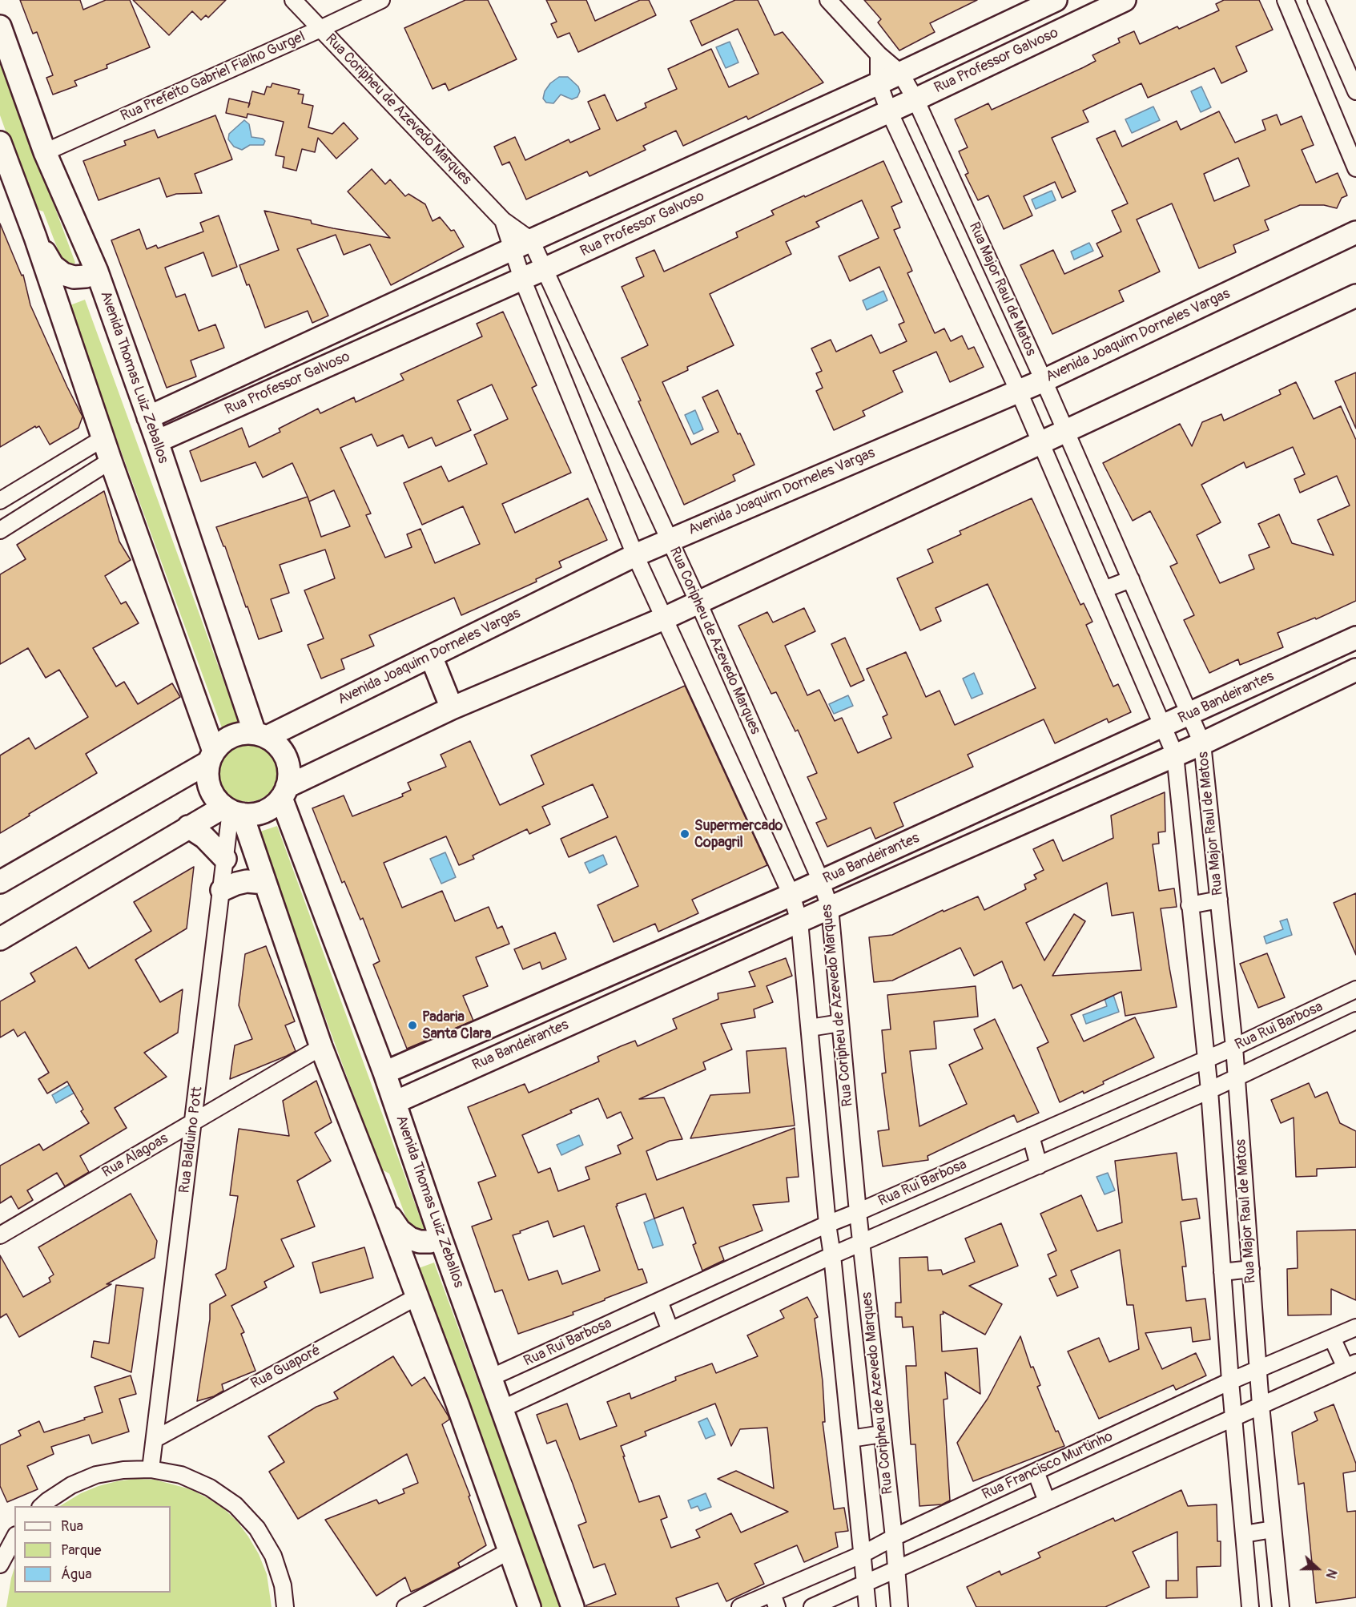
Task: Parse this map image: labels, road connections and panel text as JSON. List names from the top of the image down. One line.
{"streets":{"street":["Rua Professor Galvoso","Rua Prefeito Gabriel Fialho Gurgel","Rua Coripheu de Azevedo Marques","Rua Major Raul de Matos","Avenida Joaquim Dorneles Vargas","Avenida Thomas Luiz Zeballos","Rua Bandeirantes","Rua Rui Barbosa","Rua Balduino Pott","Rua Alagoas","Rua Guaporé","Rua Francisco Murtinho"]},"crossings":[["Rua Professor Galvoso","Rua Coripheu de Azevedo Marques"],["Rua Professor Galvoso","Rua Major Raul de Matos"],["Rua Professor Galvoso","Avenida Thomas Luiz Zeballos"],["Rua Prefeito Gabriel Fialho Gurgel","Rua Coripheu de Azevedo Marques"],["Rua Prefeito Gabriel Fialho Gurgel","Avenida Thomas Luiz Zeballos"],["Rua Coripheu de Azevedo Marques","Avenida Joaquim Dorneles Vargas"],["Rua Coripheu de Azevedo Marques","Rua Bandeirantes"],["Rua Coripheu de Azevedo Marques","Rua Rui Barbosa"],["Rua Coripheu de Azevedo Marques","Rua Francisco Murtinho"],["Rua Major Raul de Matos","Avenida Joaquim Dorneles Vargas"],["Rua Major Raul de Matos","Rua Bandeirantes"],["Rua Major Raul de Matos","Rua Rui Barbosa"],["Rua Major Raul de Matos","Rua Francisco Murtinho"],["Avenida Joaquim Dorneles Vargas","Avenida Thomas Luiz Zeballos"],["Avenida Joaquim Dorneles Vargas","Rua Balduino Pott"],["Avenida Thomas Luiz Zeballos","Rua Bandeirantes"],["Avenida Thomas Luiz Zeballos","Rua Rui Barbosa"],["Avenida Thomas Luiz Zeballos","Rua Balduino Pott"],["Rua Balduino Pott","Rua Alagoas"],["Rua Balduino Pott","Rua Guaporé"]],"places":["Supermercado Copagril","Padaria Santa Clara"],"legend":["Rua","Parque","Água"],"north":"right"}
